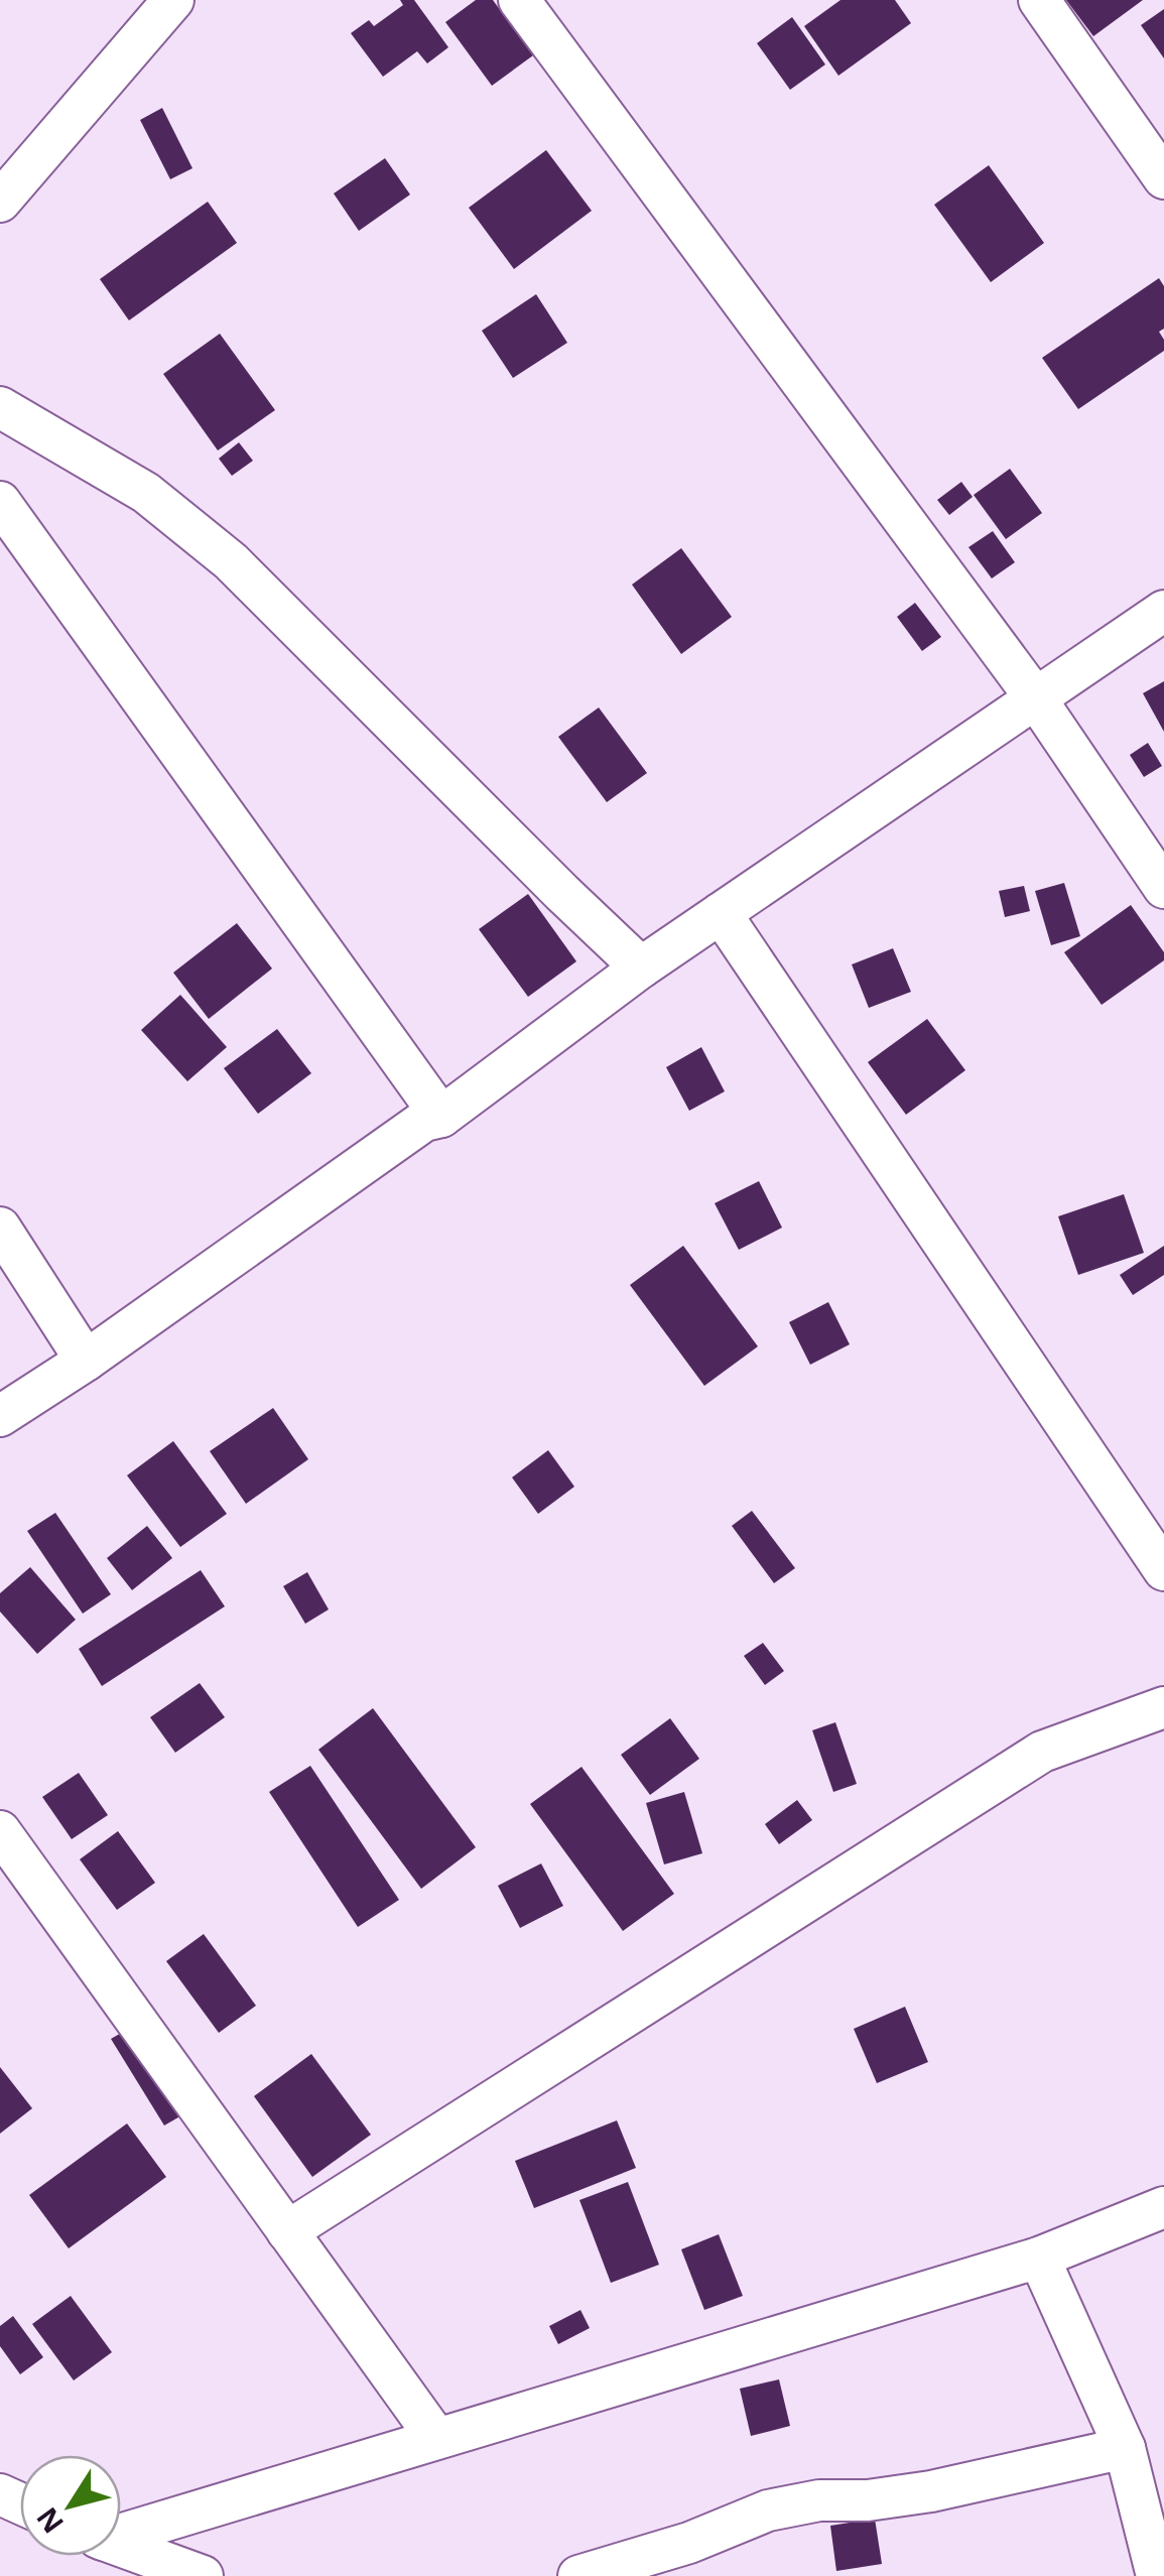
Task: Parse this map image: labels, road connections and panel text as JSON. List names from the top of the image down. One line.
{"north":"bottom left"}
